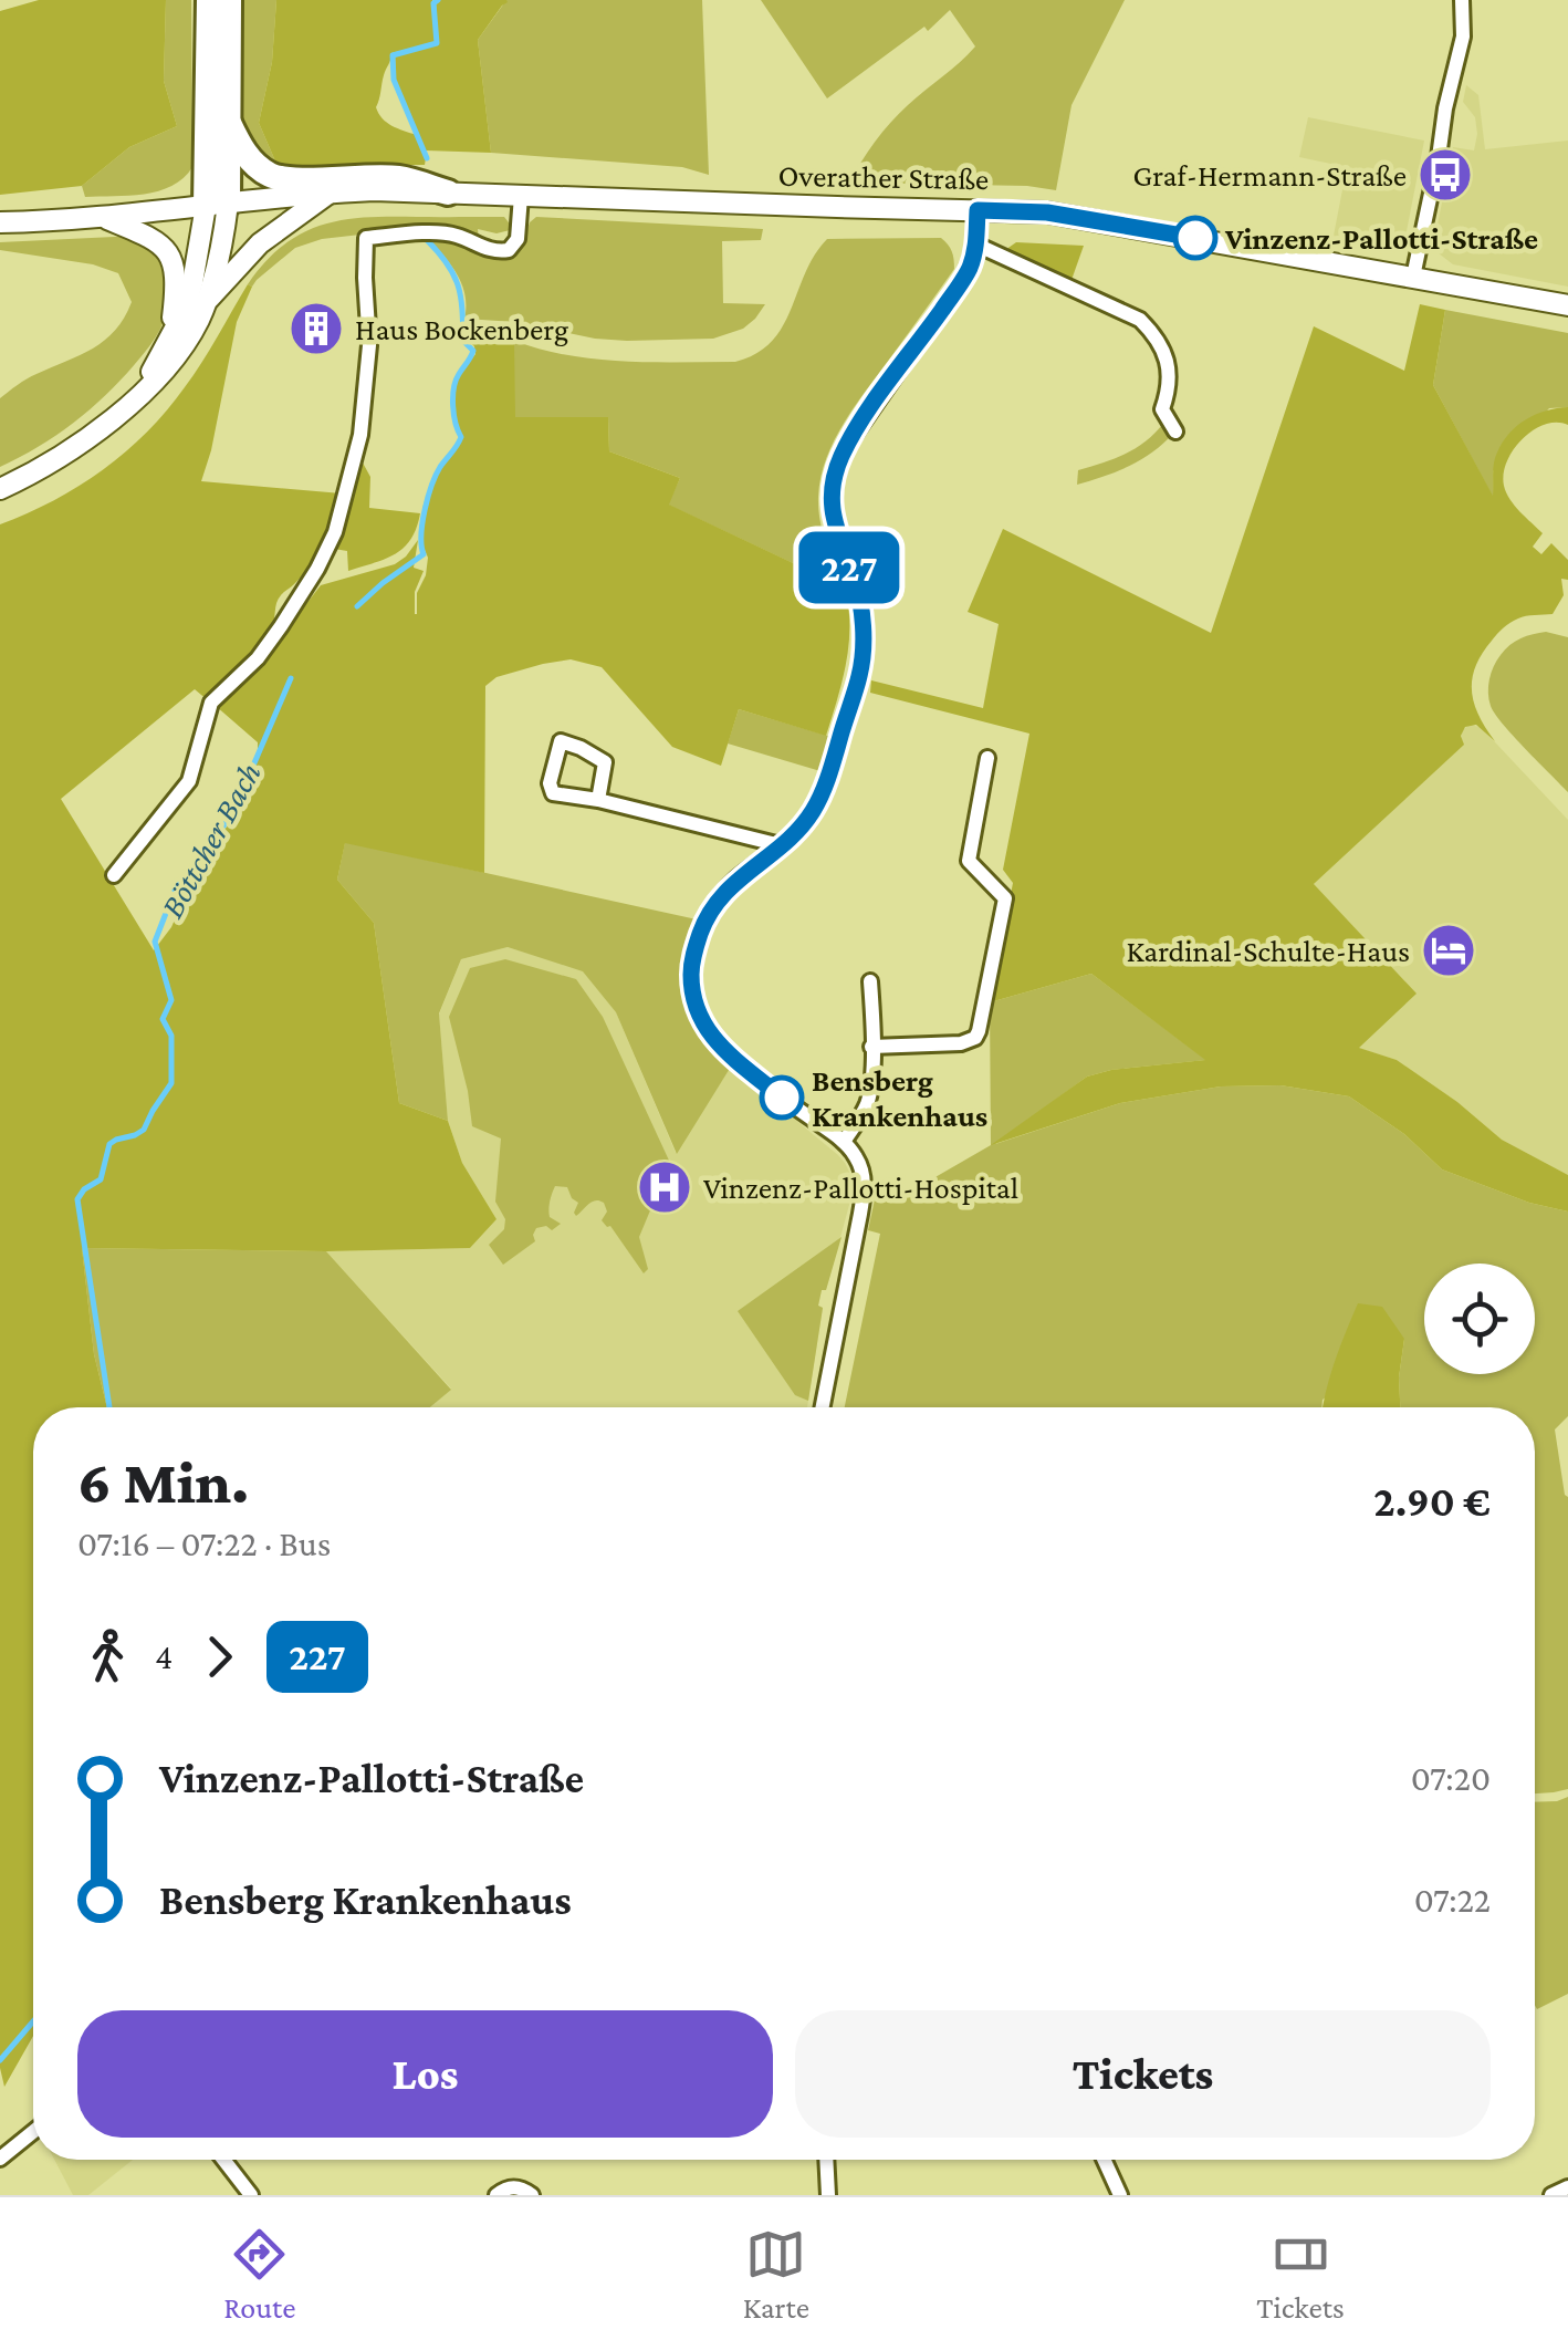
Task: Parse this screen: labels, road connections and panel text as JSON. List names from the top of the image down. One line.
{"streets":{"main road":["Overather Straße"]},"water":["Böttcher Bach"],"places":{"bus stop":["Graf-Hermann-Straße"],"other":["Vinzenz-Pallotti-Straße","Bensberg Krankenhaus"],"building":["Haus Bockenberg"],"hotel":["Kardinal-Schulte-Haus"],"hospital":["Vinzenz-Pallotti-Hospital"]},"lines":["bus line 227"],"page":{"on_map":"227","heading":["6 Min.","07:16 – 07:22 · Bus","2.90 €"],"legs":["4","227"],"list":[{"name":"Vinzenz-Pallotti-Straße","value":"07:20"},{"name":"Bensberg Krankenhaus","value":"07:22"}],"buttons":["Los","Tickets"],"tabs":["Route","Karte","Tickets"]}}
